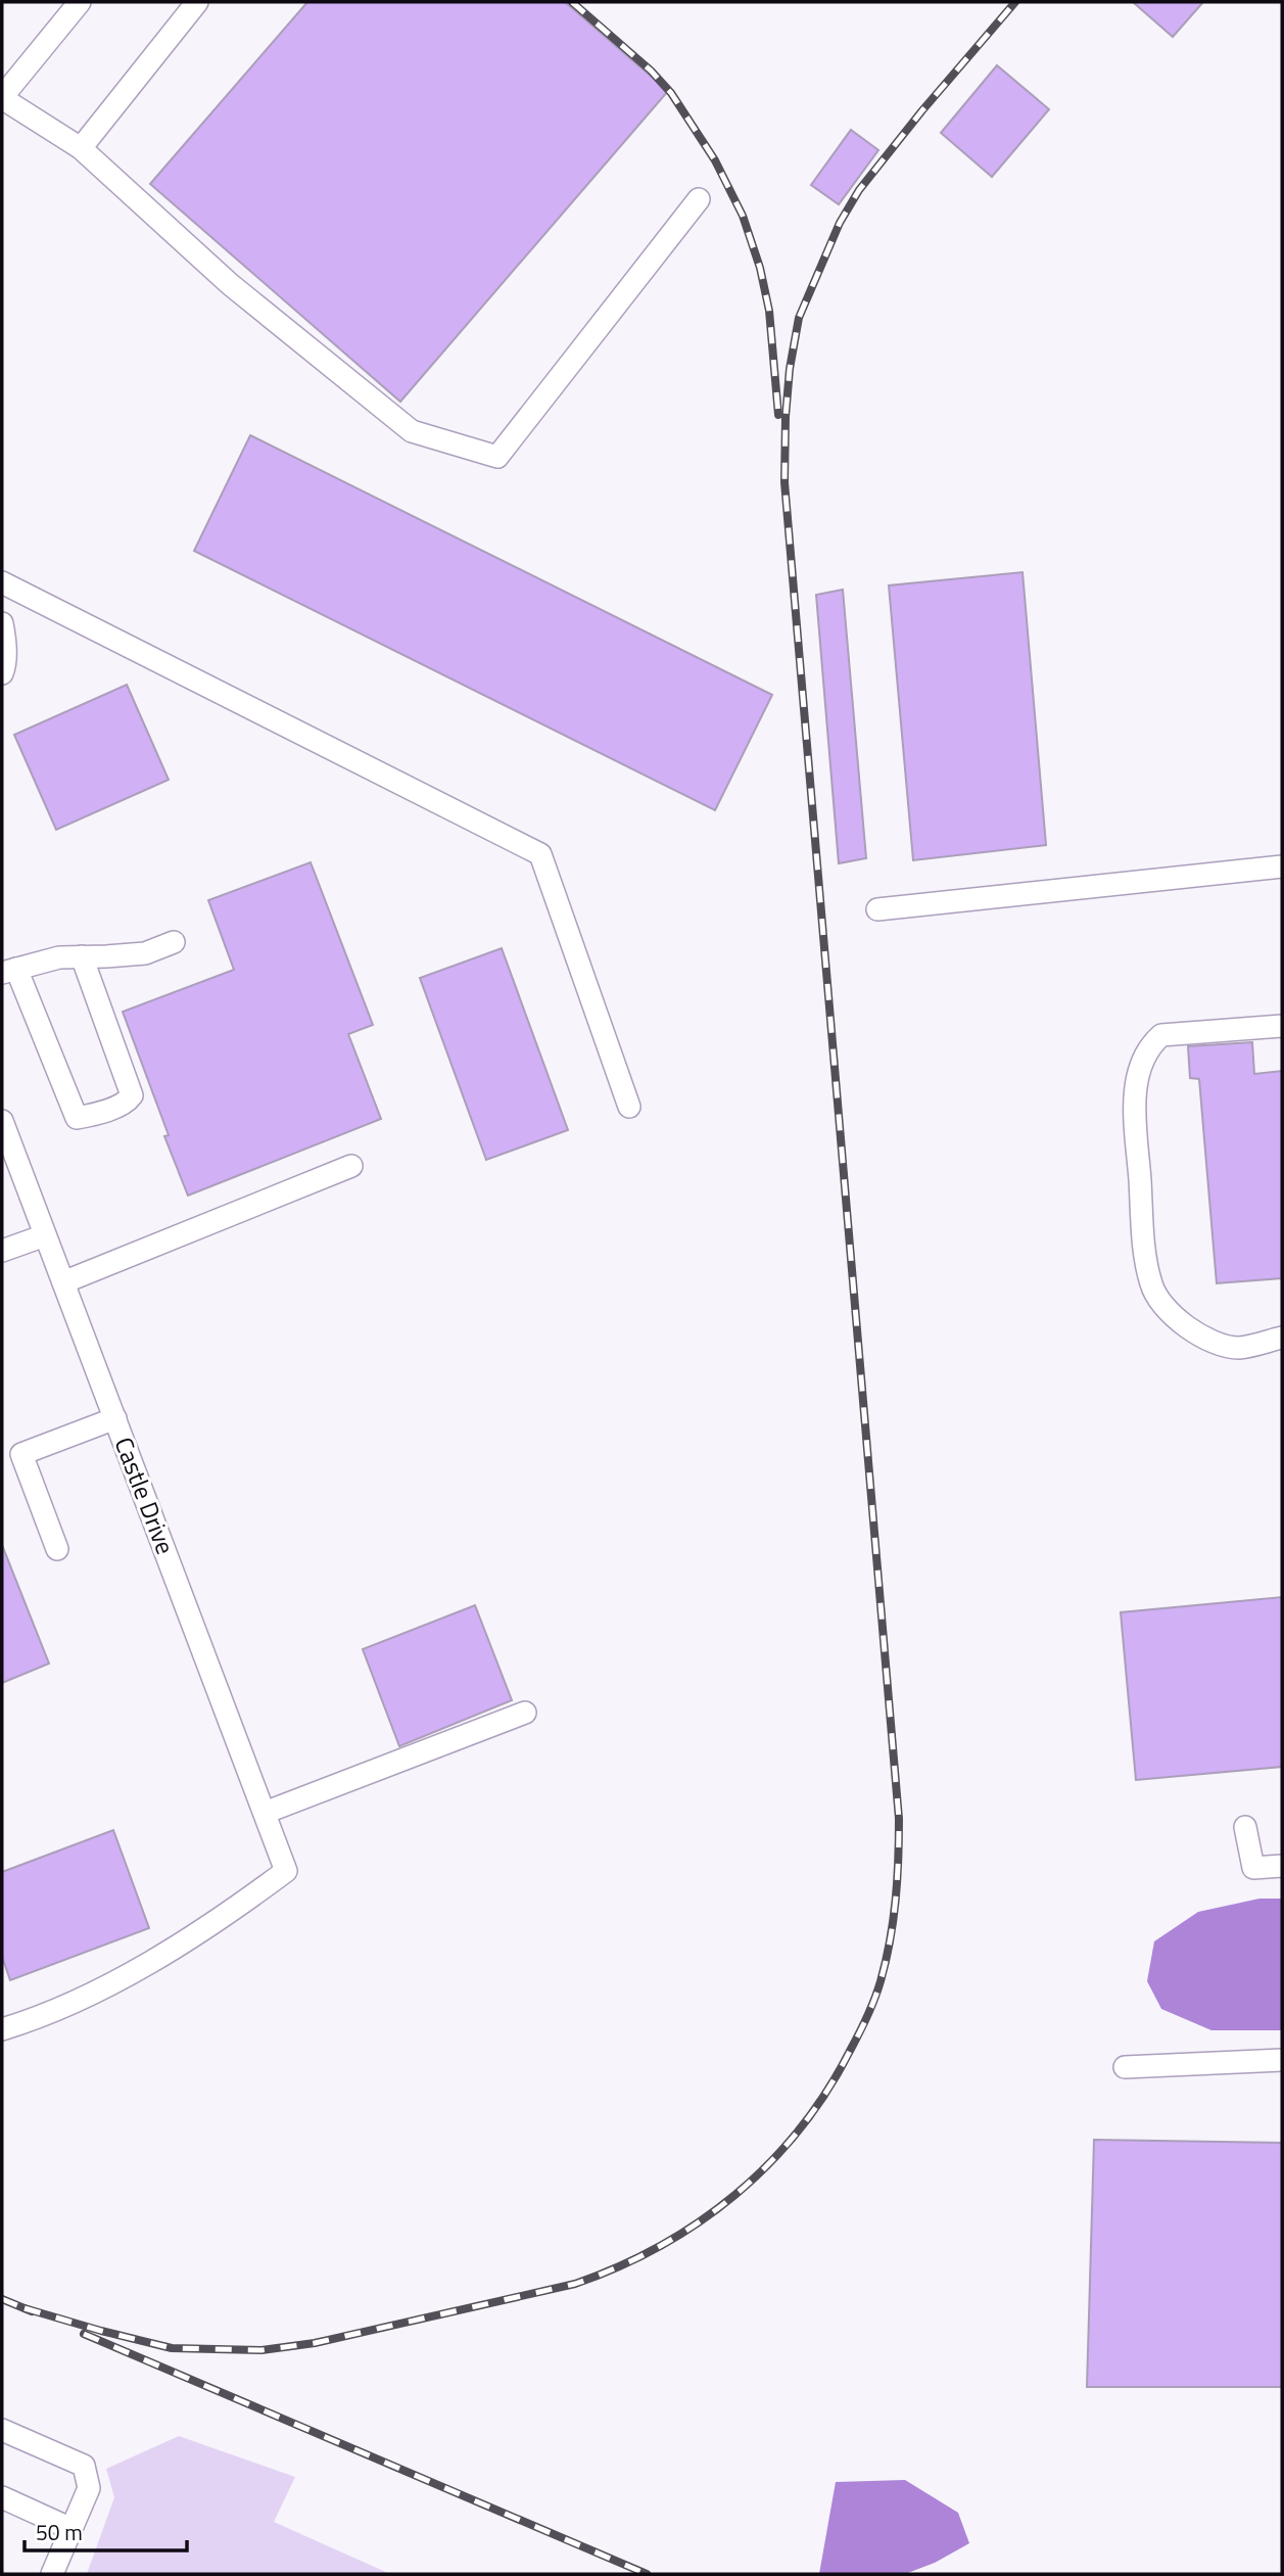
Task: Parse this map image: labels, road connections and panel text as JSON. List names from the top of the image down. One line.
{"streets":{"street":["Castle Drive"]},"scale_bar":"50 m"}
